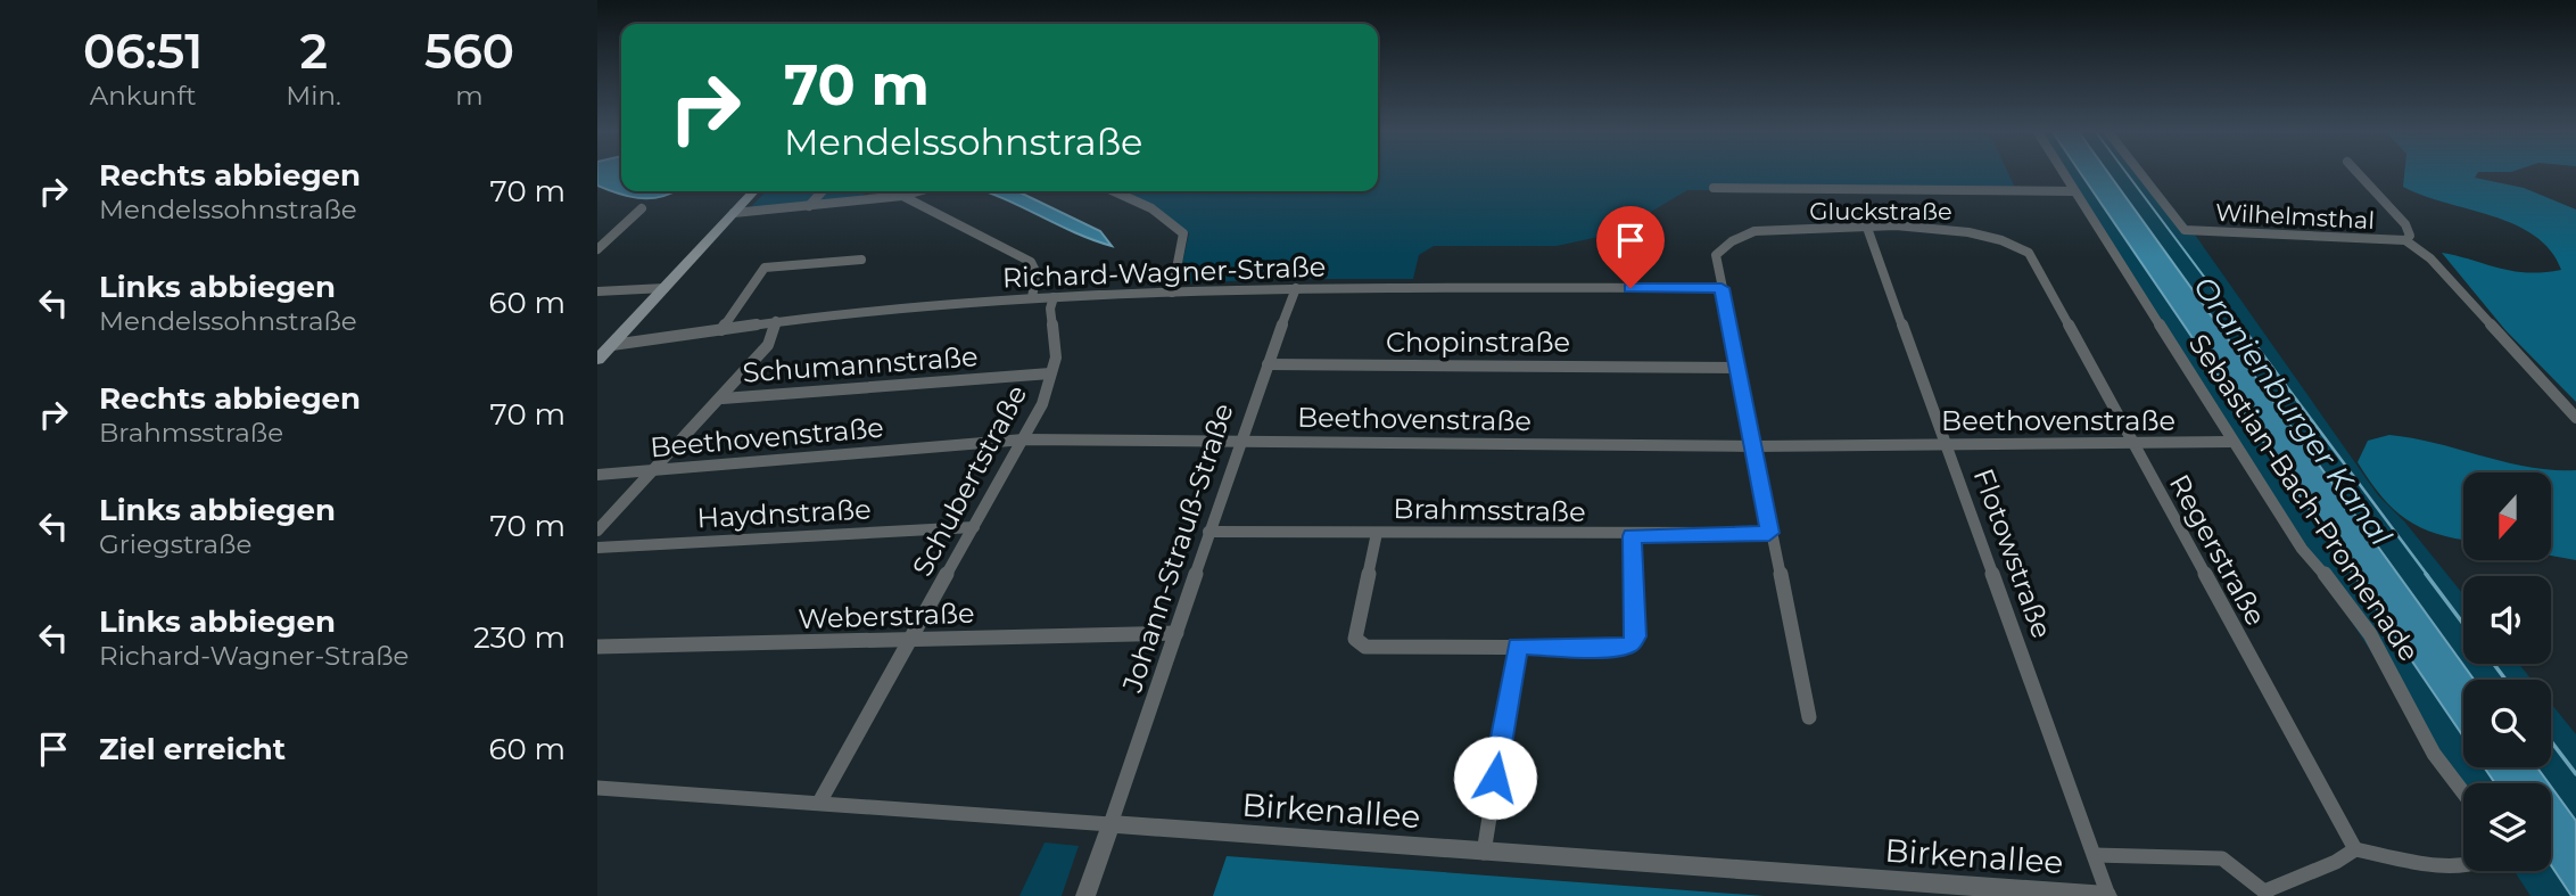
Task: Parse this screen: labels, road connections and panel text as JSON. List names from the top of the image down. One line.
{"streets":{"street":["Gluckstraße","Wilhelmsthal","Richard-Wagner-Straße","Chopinstraße","Schumannstraße","Beethovenstraße","Schubertstraße","Sebastian-Bach-Promenade","Brahmsstraße","Haydnstraße","Johann-Strauß-Straße","Regerstraße","Flotowstraße","Weberstraße","Birkenallee"]},"crossings":[["Gluckstraße","Richard-Wagner-Straße"],["Gluckstraße","Regerstraße"],["Gluckstraße","Flotowstraße"],["Richard-Wagner-Straße","Schubertstraße"],["Richard-Wagner-Straße","Johann-Strauß-Straße"],["Chopinstraße","Johann-Strauß-Straße"],["Schumannstraße","Schubertstraße"],["Beethovenstraße","Schubertstraße"],["Beethovenstraße","Sebastian-Bach-Promenade"],["Beethovenstraße","Johann-Strauß-Straße"],["Beethovenstraße","Regerstraße"],["Beethovenstraße","Flotowstraße"],["Schubertstraße","Haydnstraße"],["Schubertstraße","Weberstraße"],["Schubertstraße","Birkenallee"],["Brahmsstraße","Johann-Strauß-Straße"],["Johann-Strauß-Straße","Weberstraße"],["Johann-Strauß-Straße","Birkenallee"],["Flotowstraße","Birkenallee"]],"water":["Oranienburger Kanal"],"north":"bottom","page":{"eta":["06:51","Ankunft","2","Min.","560","m"],"turn":["70 m","Mendelssohnstraße"],"list":[{"name":"Rechts abbiegen","note":"Mendelssohnstraße","value":"70 m"},{"name":"Links abbiegen","note":"Mendelssohnstraße","value":"60 m"},{"name":"Rechts abbiegen","note":"Brahmsstraße","value":"70 m"},{"name":"Links abbiegen","note":"Griegstraße","value":"70 m"},{"name":"Links abbiegen","note":"Richard-Wagner-Straße","value":"230 m"},{"name":"Ziel erreicht","value":"60 m"}]}}
